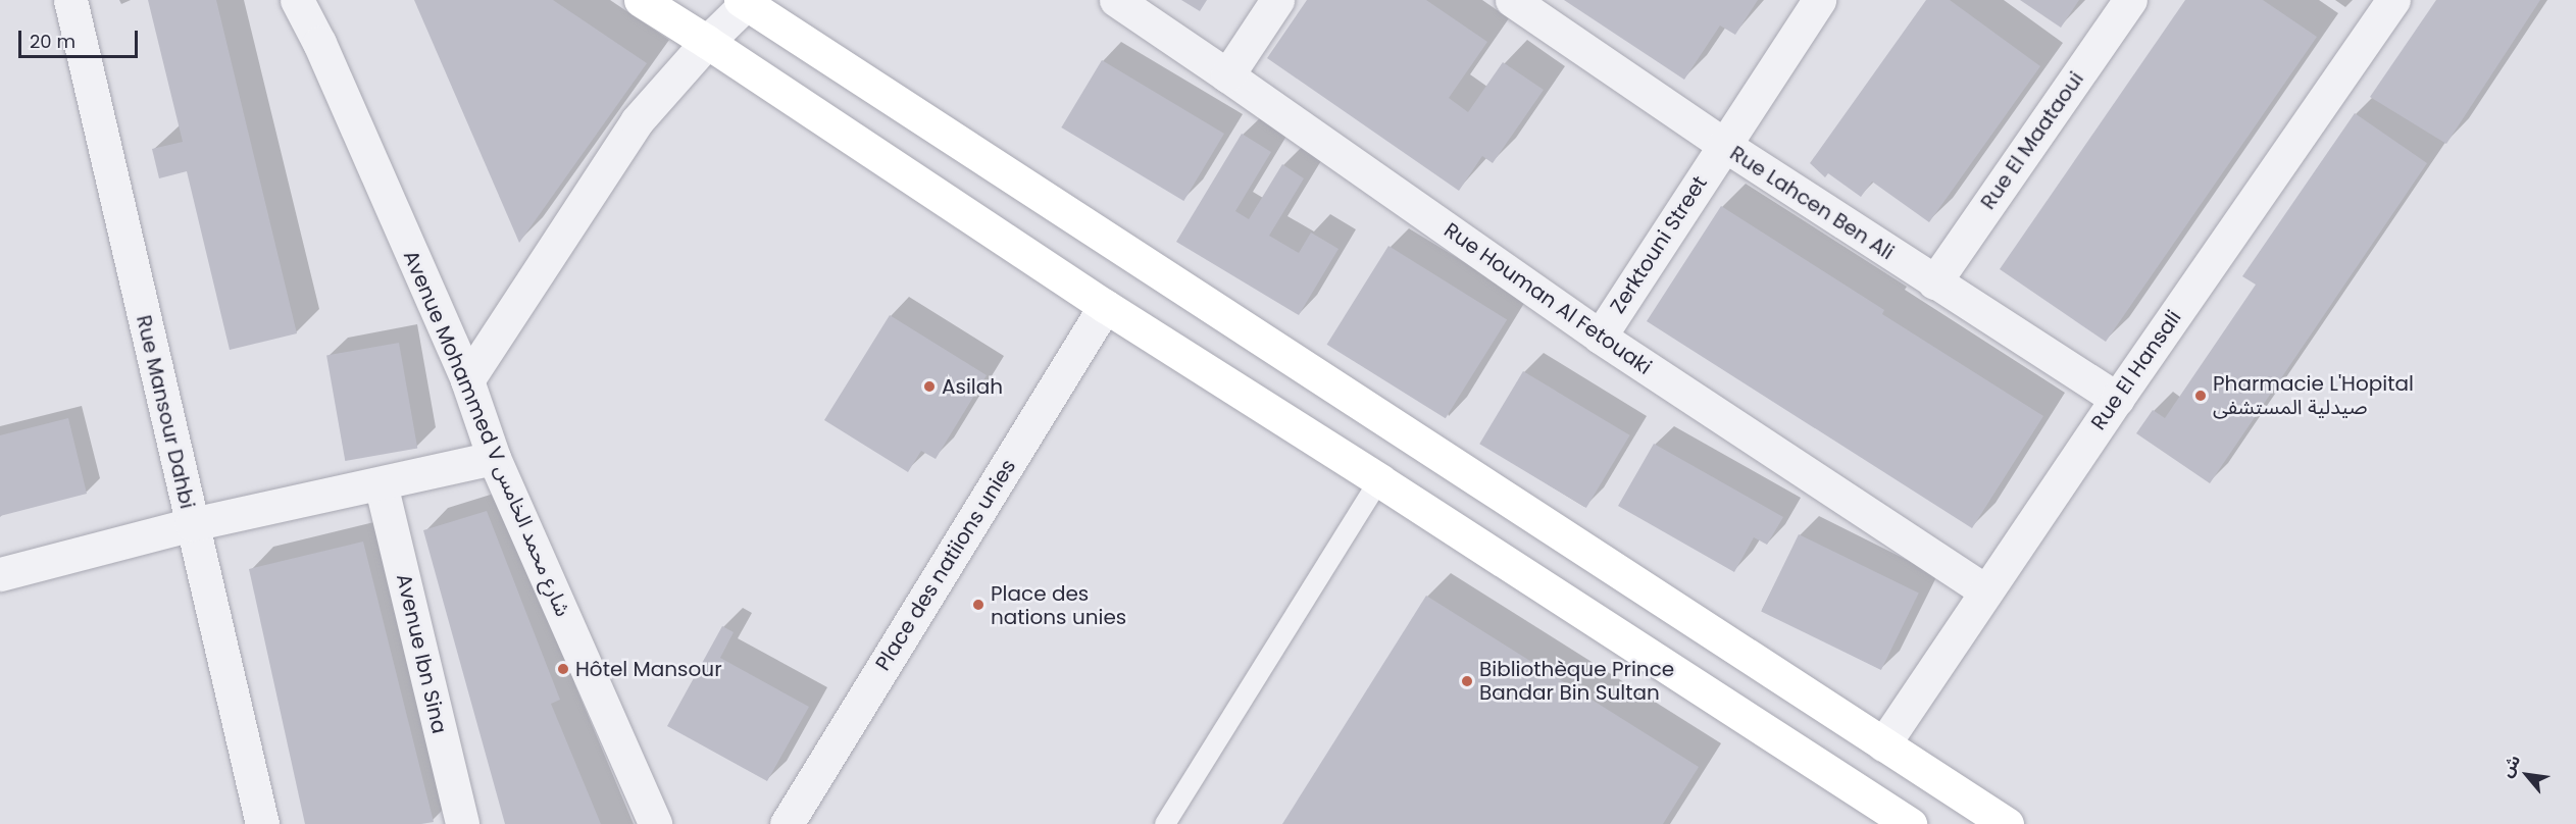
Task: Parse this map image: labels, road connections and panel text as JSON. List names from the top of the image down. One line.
{"streets":{"street":["Rue El Maataoui","Rue Lahcen Ben Ali","Zerktouni Street","Rue Houman Al Fetouaki","Rue El Hansali","Rue Mansour Dahbi","Avenue Mohammed V شارع محمد الخامس","Place des natiions unies","Avenue Ibn Sina"]},"crossings":[["Rue El Maataoui","Rue Lahcen Ben Ali"],["Rue Lahcen Ben Ali","Zerktouni Street"],["Rue Lahcen Ben Ali","Rue El Hansali"],["Zerktouni Street","Rue Houman Al Fetouaki"],["Rue Houman Al Fetouaki","Rue El Hansali"]],"places":["Asilah","Pharmacie L'Hopital صيدلية المستشفى","Place des nations unies","Hôtel Mansour","Bibliothèque Prince Bandar Bin Sultan"],"scale_bar":"20 m","north":"top left"}
